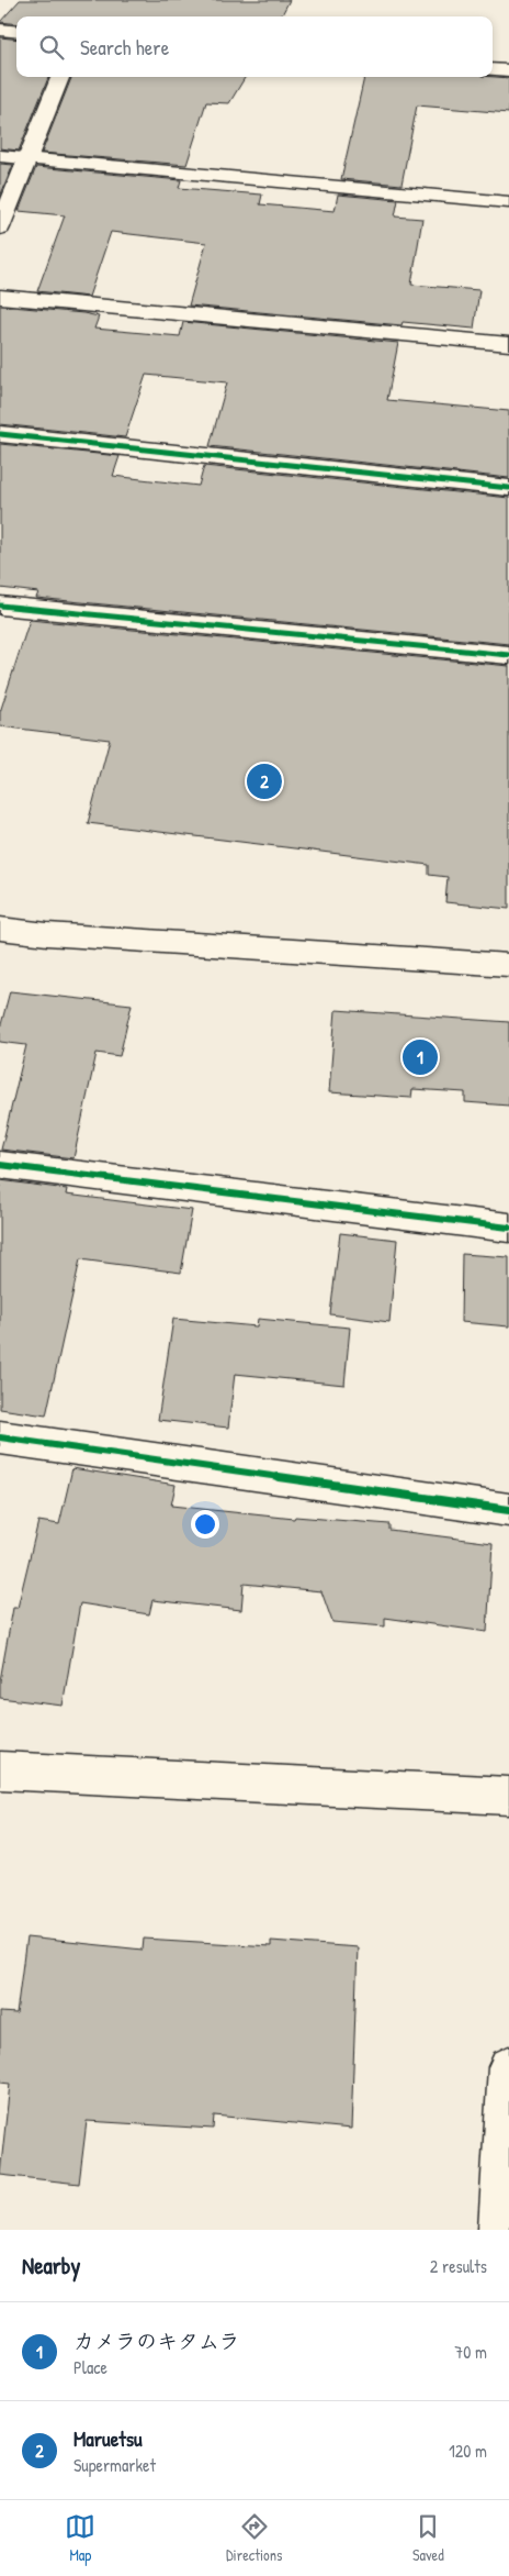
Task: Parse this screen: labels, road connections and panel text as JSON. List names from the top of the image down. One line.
{"page":{"search":"Search here","pins":["2","1"],"heading":["Nearby","2 results"],"list":[{"mark":"1","name":"カメラのキタムラ","note":"Place","value":"70 m"},{"mark":"2","name":"Maruetsu","note":"Supermarket","value":"120 m"}],"nav":["Map","Directions","Saved"]}}
